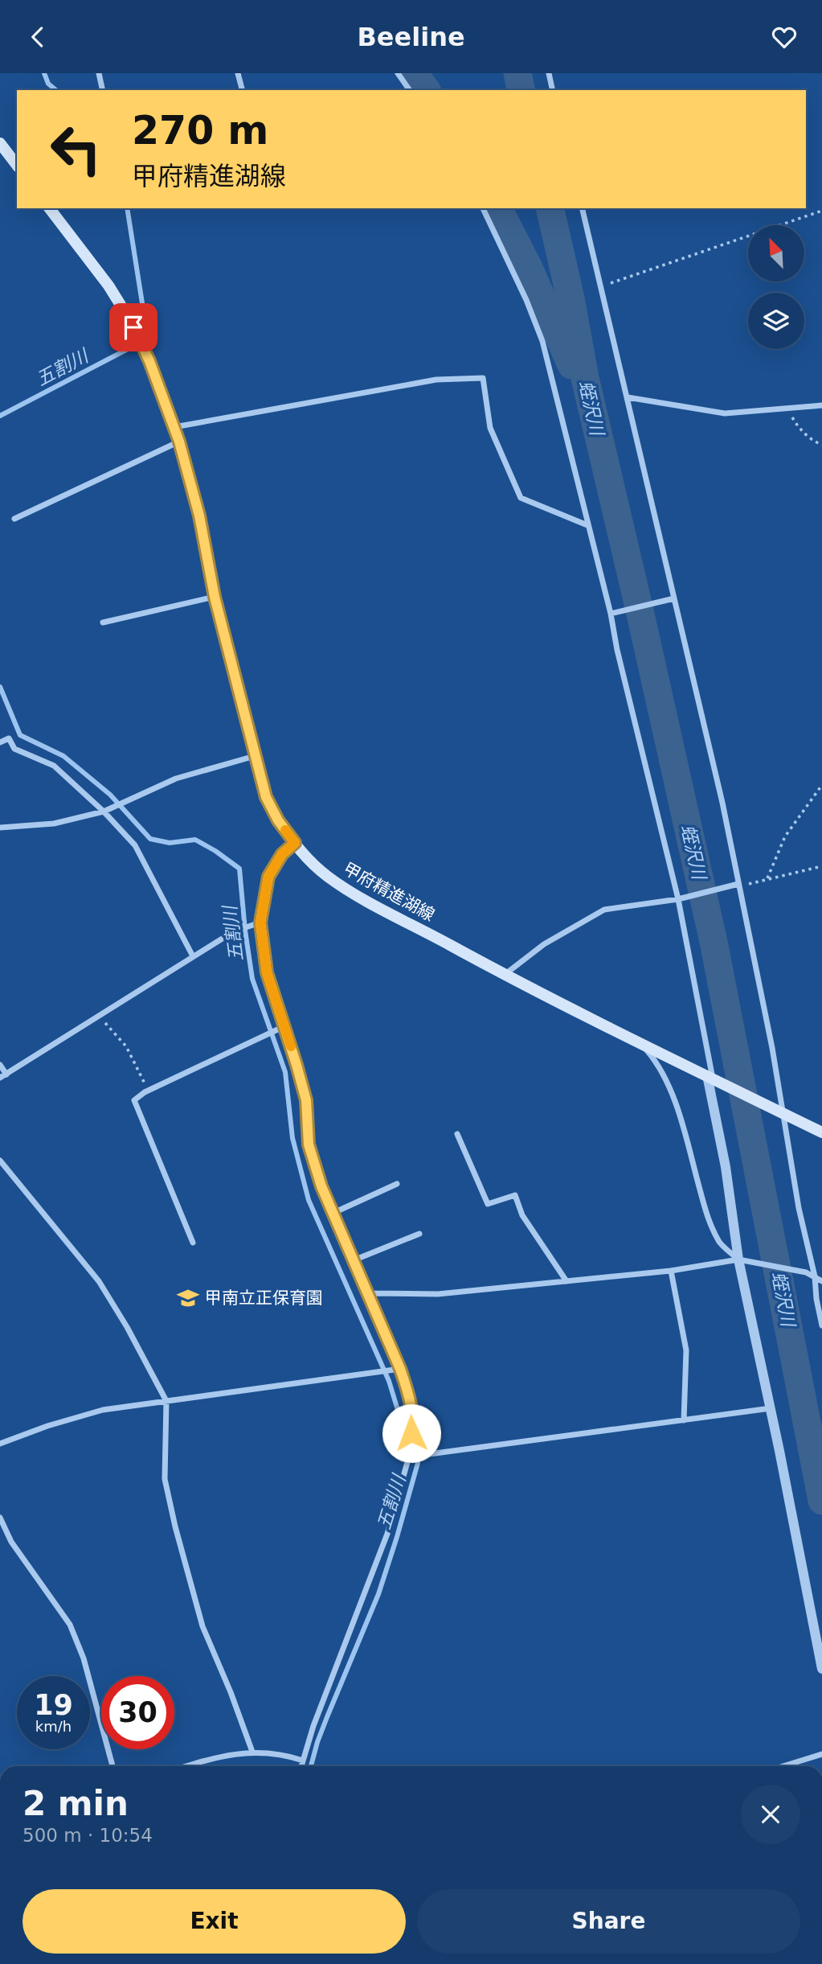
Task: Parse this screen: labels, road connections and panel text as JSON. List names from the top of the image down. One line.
{"streets":{"main road":["甲府精進湖線"]},"water":["五割川","蛭沢川"],"places":{"school or university":["甲南立正保育園"]},"north":"top left","page":{"header":"Beeline","turn":["270 m","甲府精進湖線"],"speed":"19 km/h","limit":"30","heading":["2 min","500 m · 10:54"],"buttons":["Exit","Share"]}}
